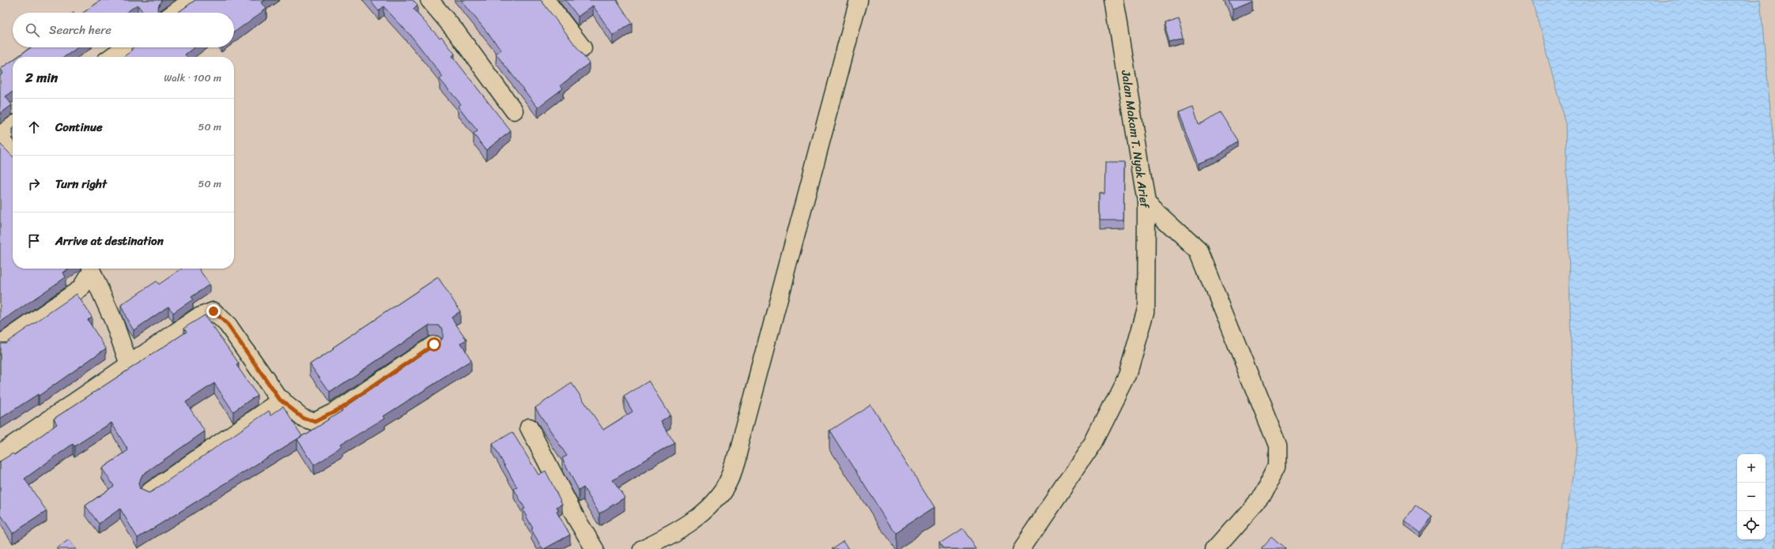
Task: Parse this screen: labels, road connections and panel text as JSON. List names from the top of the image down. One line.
{"streets":{"street":["Jalan Makam T. Nyak Arief"]},"page":{"search":"Search here","heading":["2 min","Walk · 100 m"],"list":[["Continue","50 m"],["Turn right","50 m"],"Arrive at destination"],"map_buttons":["+","−"]}}
